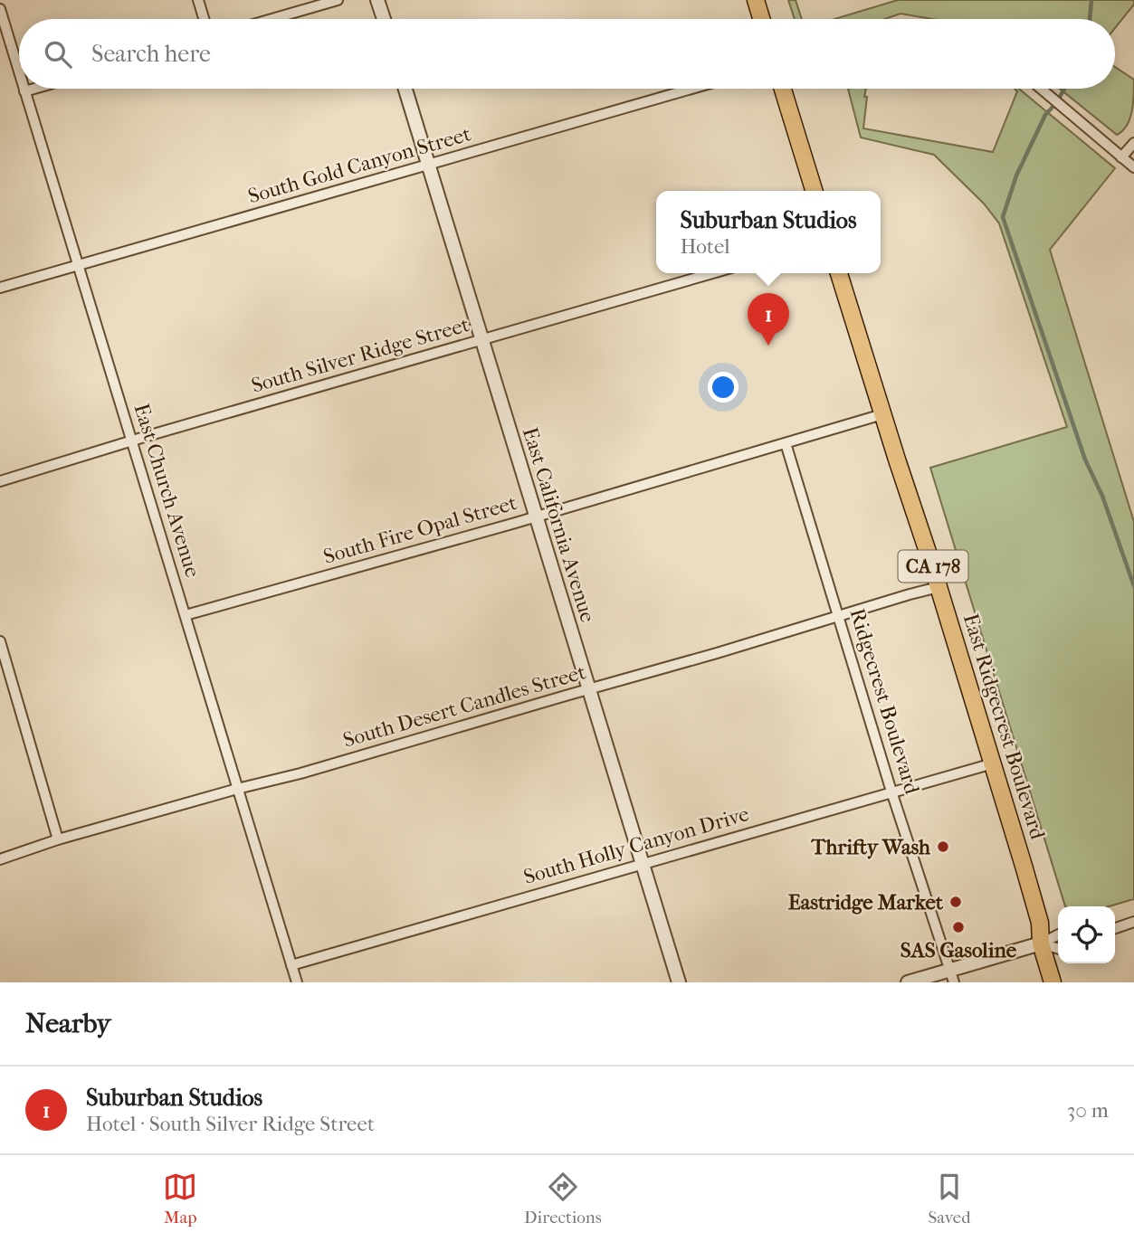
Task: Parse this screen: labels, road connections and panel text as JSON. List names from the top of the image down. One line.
{"streets":{"main road":["CA 178","East Ridgecrest Boulevard"],"street":["South Gold Canyon Street","South Silver Ridge Street","East Church Avenue","East California Avenue","South Fire Opal Street","Ridgecrest Boulevard","South Desert Candles Street","South Holly Canyon Drive"]},"crossings":[["South Gold Canyon Street","East Church Avenue"],["South Gold Canyon Street","East California Avenue"],["South Silver Ridge Street","East Church Avenue"],["South Silver Ridge Street","East California Avenue"],["East Church Avenue","South Fire Opal Street"],["East Church Avenue","South Desert Candles Street"],["East Church Avenue","South Holly Canyon Drive"],["East California Avenue","South Fire Opal Street"],["East California Avenue","South Desert Candles Street"],["East California Avenue","South Holly Canyon Drive"],["South Fire Opal Street","Ridgecrest Boulevard"],["South Fire Opal Street","East Ridgecrest Boulevard"],["Ridgecrest Boulevard","South Desert Candles Street"],["Ridgecrest Boulevard","South Holly Canyon Drive"],["South Desert Candles Street","East Ridgecrest Boulevard"],["East Ridgecrest Boulevard","South Holly Canyon Drive"]],"places":["Thrifty Wash","Eastridge Market","SAS Gasoline"],"page":{"search":"Search here","popup":["Suburban Studios","Hotel"],"pins":"1","heading":"Nearby","list":[{"mark":"1","name":"Suburban Studios","note":"Hotel · South Silver Ridge Street","value":"30 m"}],"nav":["Map","Directions","Saved"]}}
